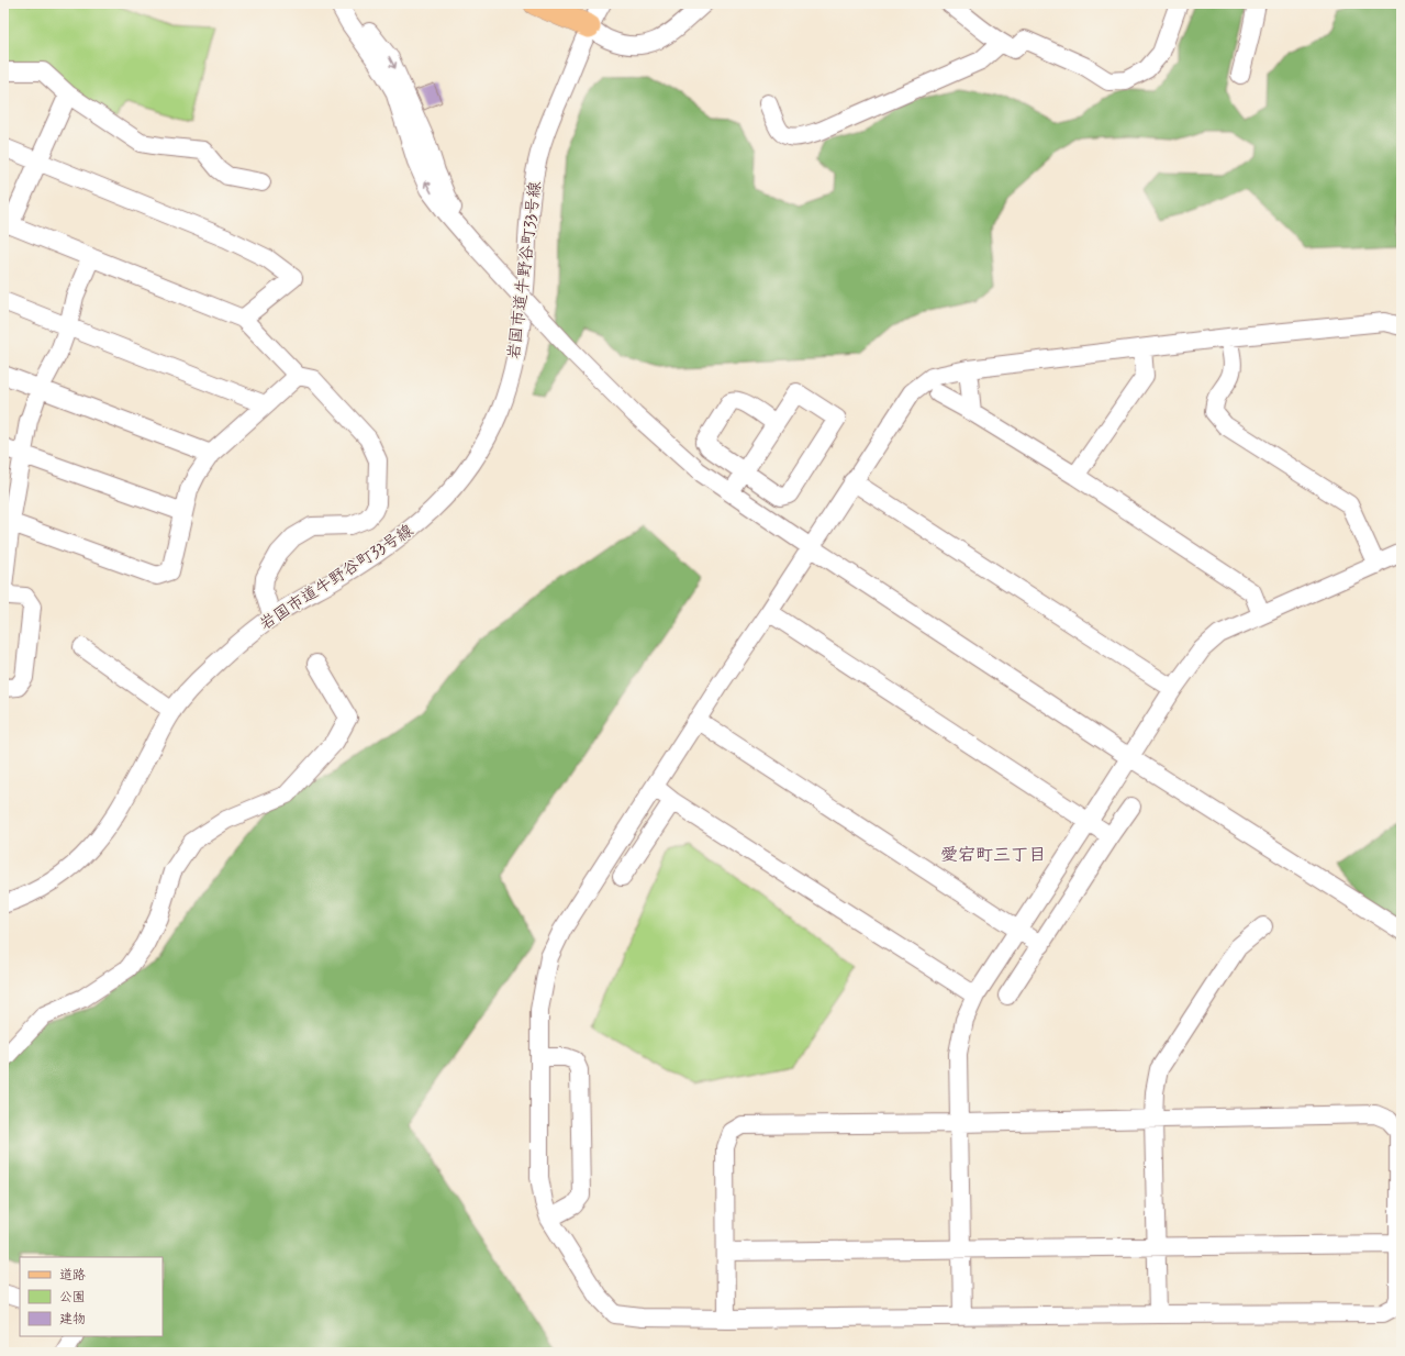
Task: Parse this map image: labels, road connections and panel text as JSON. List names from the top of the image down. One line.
{"streets":{"street":["岩国市道牛野谷町33号線"]},"districts":["愛宕町三丁目"],"legend":["道路","公園","建物"]}
